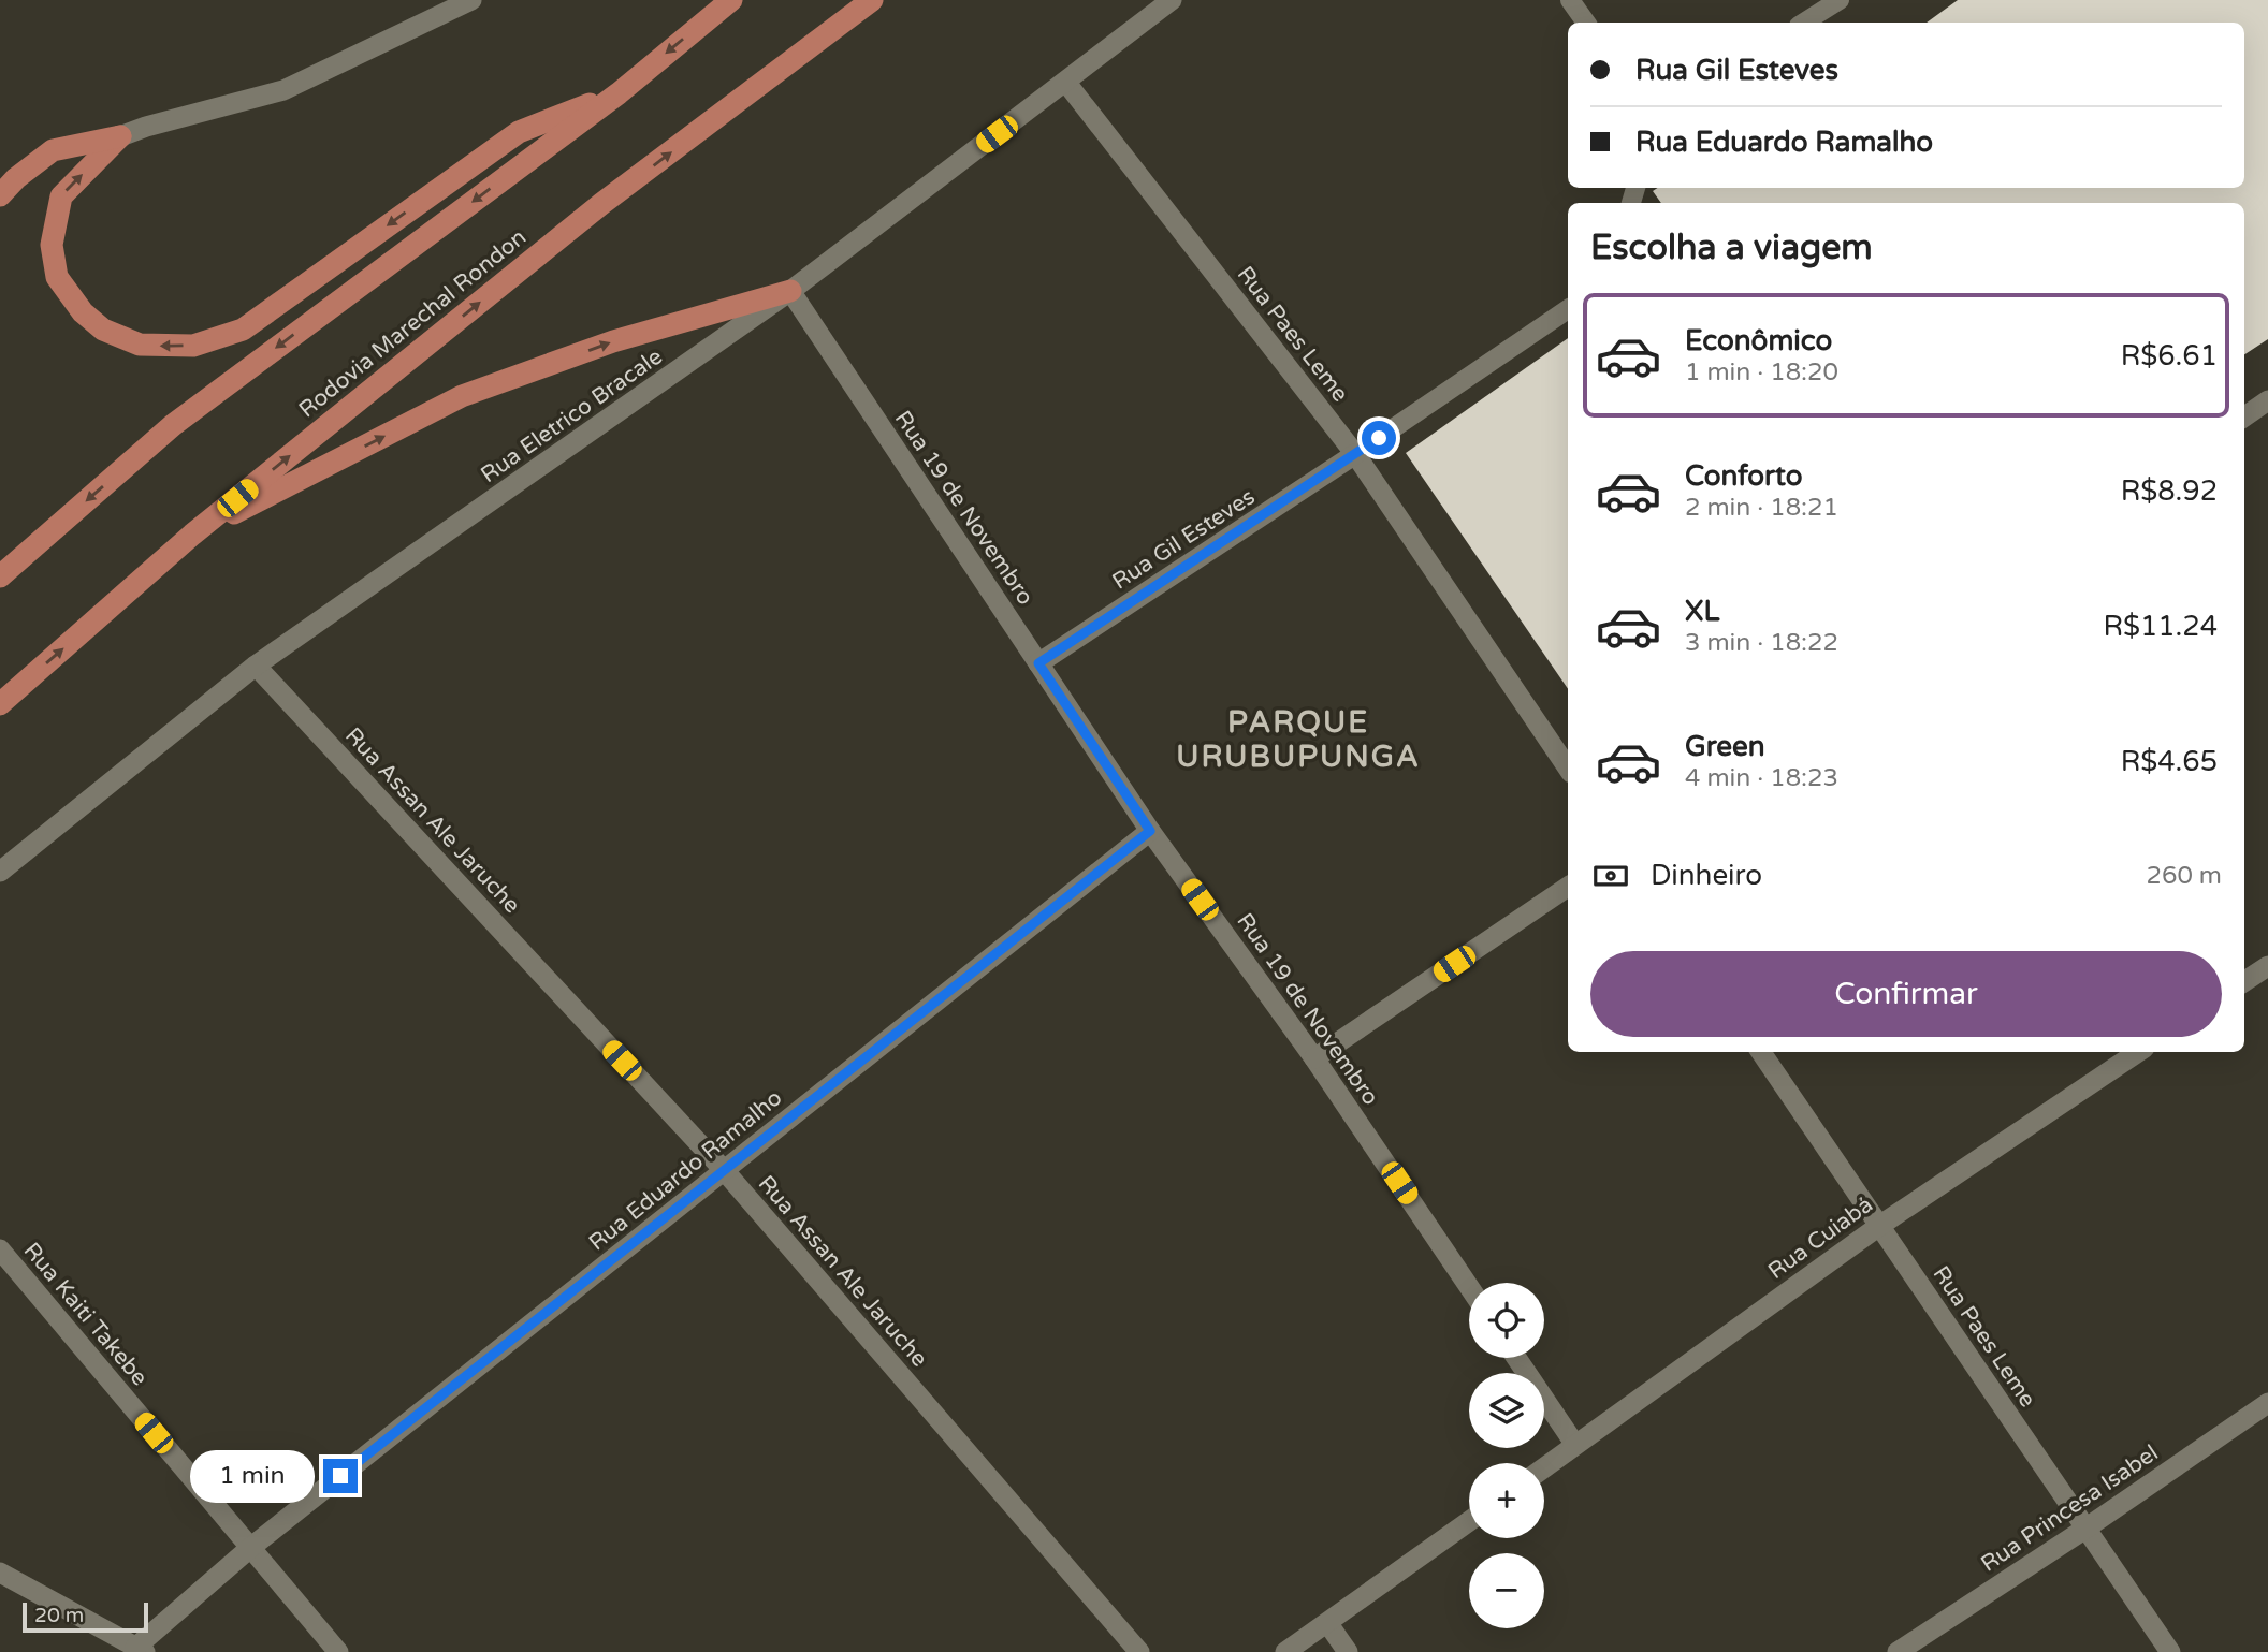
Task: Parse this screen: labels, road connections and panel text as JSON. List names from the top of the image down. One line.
{"streets":{"highway":["Rodovia Marechal Rondon"],"street":["Rua Paes Leme","Rua Eletrico Bracale","Rua 19 de Novembro","Rua Gil Esteves","Rua Assan Ale Jaruche","Rua Eduardo Ramalho","Rua Cuiabá","Rua Kaiti Takebe","Rua Princesa Isabel"]},"crossings":[["Rua Paes Leme","Rua Eletrico Bracale"],["Rua Paes Leme","Rua Gil Esteves"],["Rua Paes Leme","Rua Cuiabá"],["Rua Paes Leme","Rua Princesa Isabel"],["Rua Eletrico Bracale","Rua 19 de Novembro"],["Rua Eletrico Bracale","Rua Assan Ale Jaruche"],["Rua 19 de Novembro","Rua Gil Esteves"],["Rua 19 de Novembro","Rua Eduardo Ramalho"],["Rua Assan Ale Jaruche","Rua Eduardo Ramalho"],["Rua Eduardo Ramalho","Rua Kaiti Takebe"]],"districts":["PARQUE URUBUPUNGA"],"scale_bar":"20 m","page":{"banner":["Rua Gil Esteves","Rua Eduardo Ramalho"],"heading":"Escolha a viagem","list":[{"name":"Econômico","note":"1 min · 18:20","value":"R$6.61"},{"name":"Conforto","note":"2 min · 18:21","value":"R$8.92"},{"name":"XL","note":"3 min · 18:22","value":"R$11.24"},{"name":"Green","note":"4 min · 18:23","value":"R$4.65"}],"pay":["Dinheiro","260 m"],"buttons":"Confirmar","map_buttons":["+","−"],"bubble":"1 min","scale":"20 m"}}
